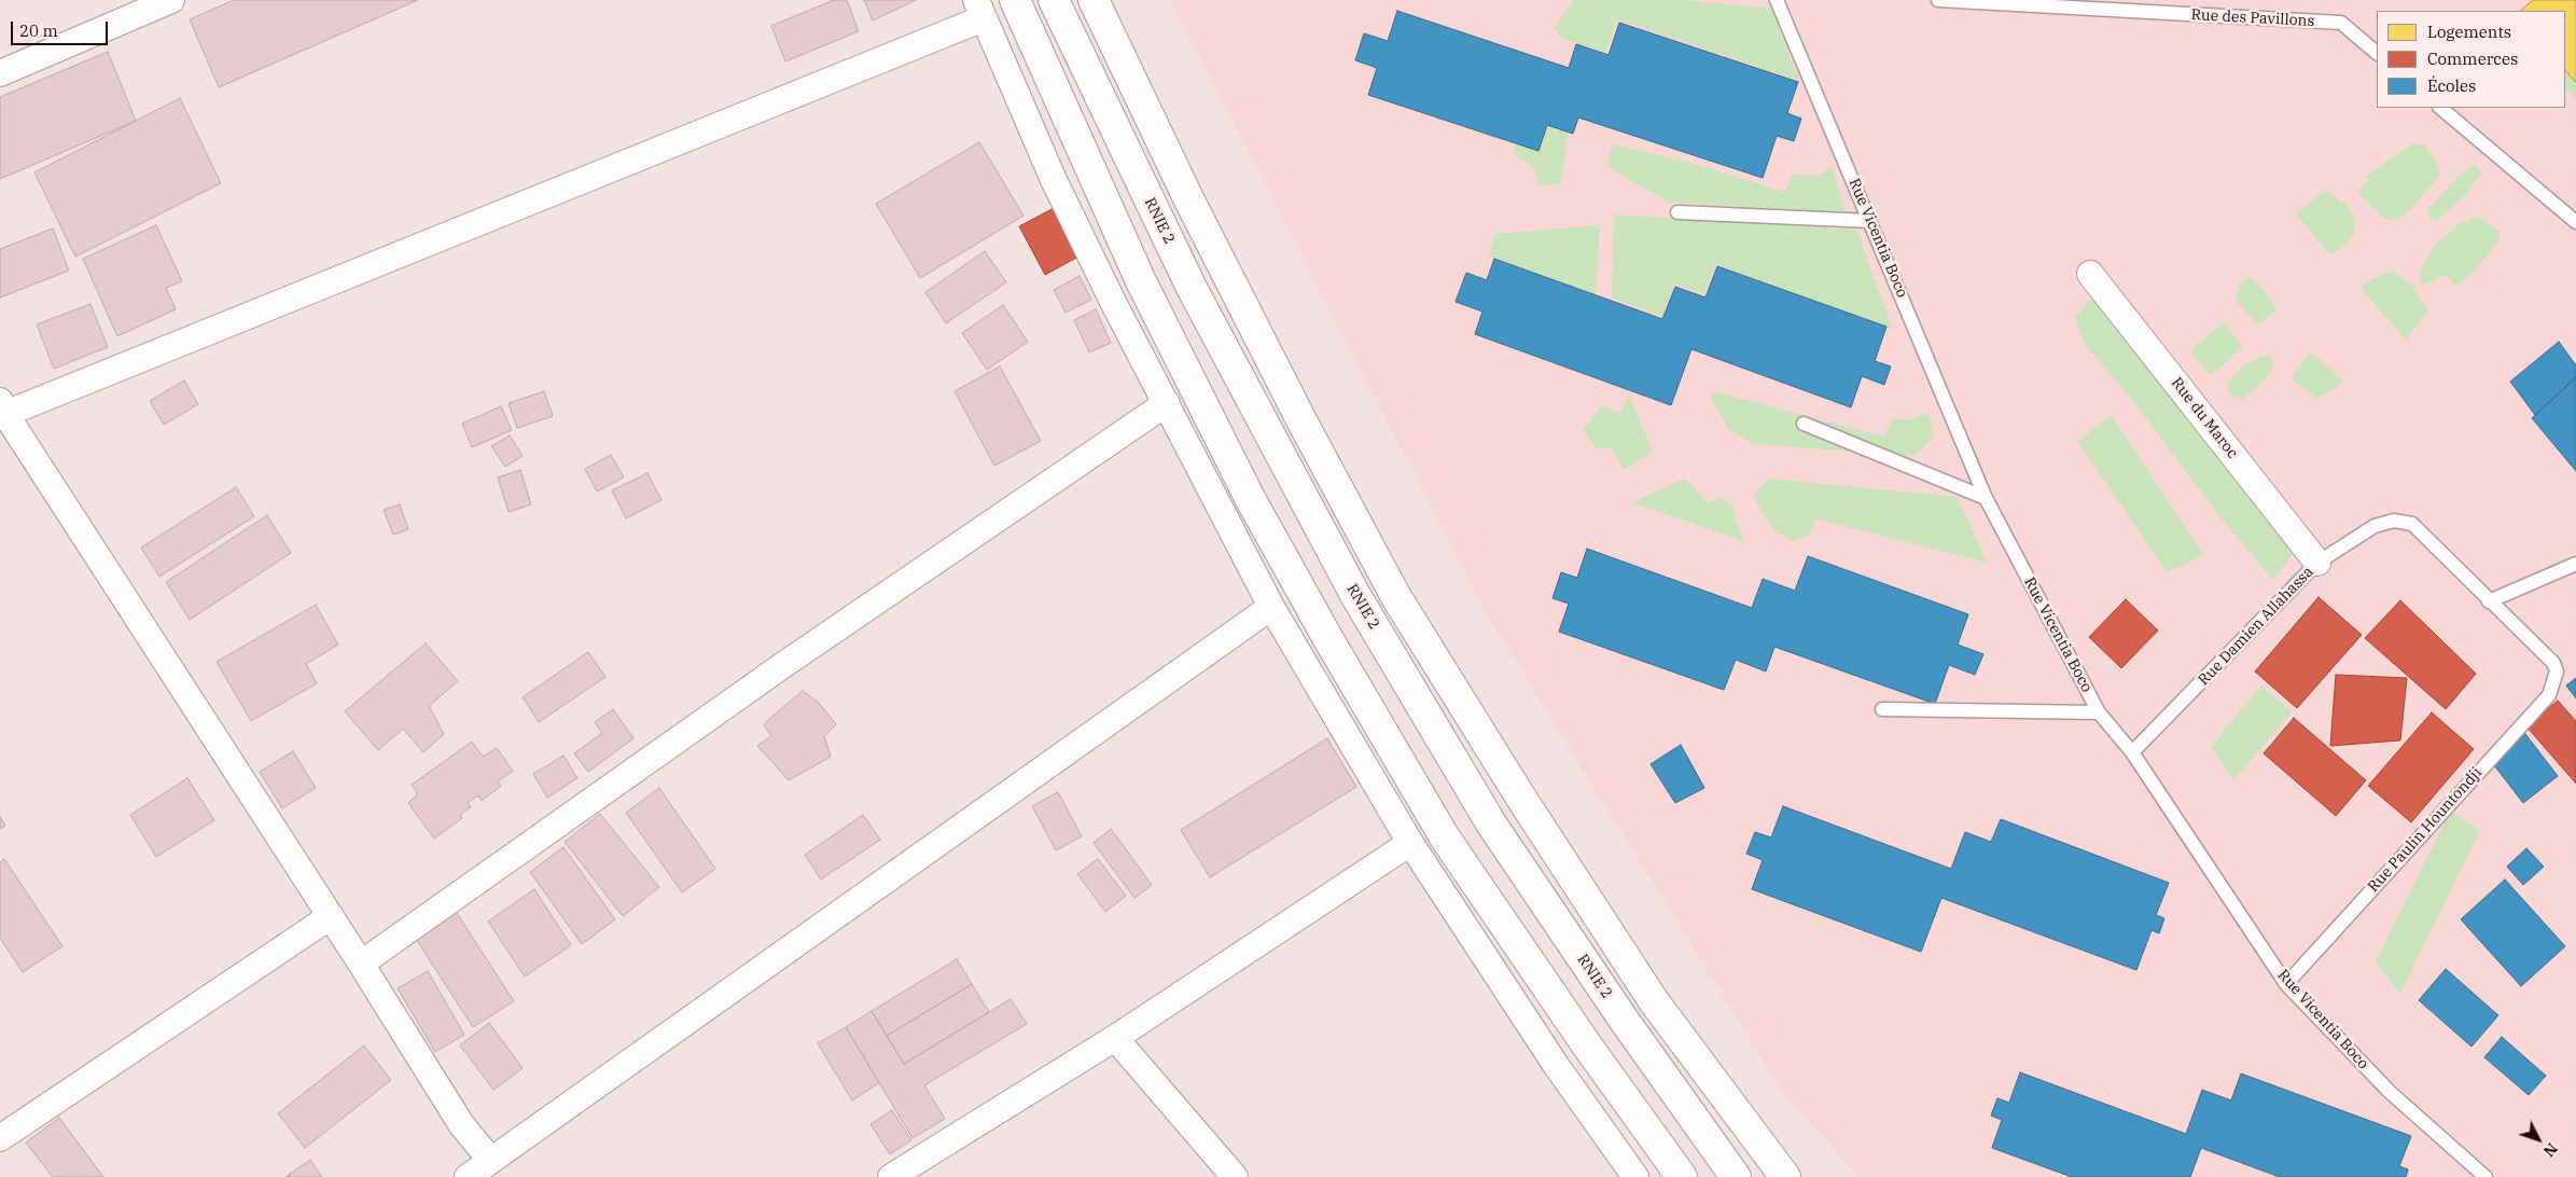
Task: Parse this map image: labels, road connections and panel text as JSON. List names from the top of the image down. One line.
{"streets":{"main road":["RNIE 2"],"street":["Rue du Maroc"],"lane":["Rue des Pavillons","Rue Vicentia Boco","Rue Damien Allahassa","Rue Paulin Hountondji"]},"crossings":[["Rue Vicentia Boco","Rue Damien Allahassa"],["Rue Vicentia Boco","Rue Paulin Hountondji"],["Rue du Maroc","Rue Damien Allahassa"],["Rue Damien Allahassa","Rue Paulin Hountondji"]],"legend":["Logements","Commerces","Écoles"],"scale_bar":"20 m","north":"bottom right"}
